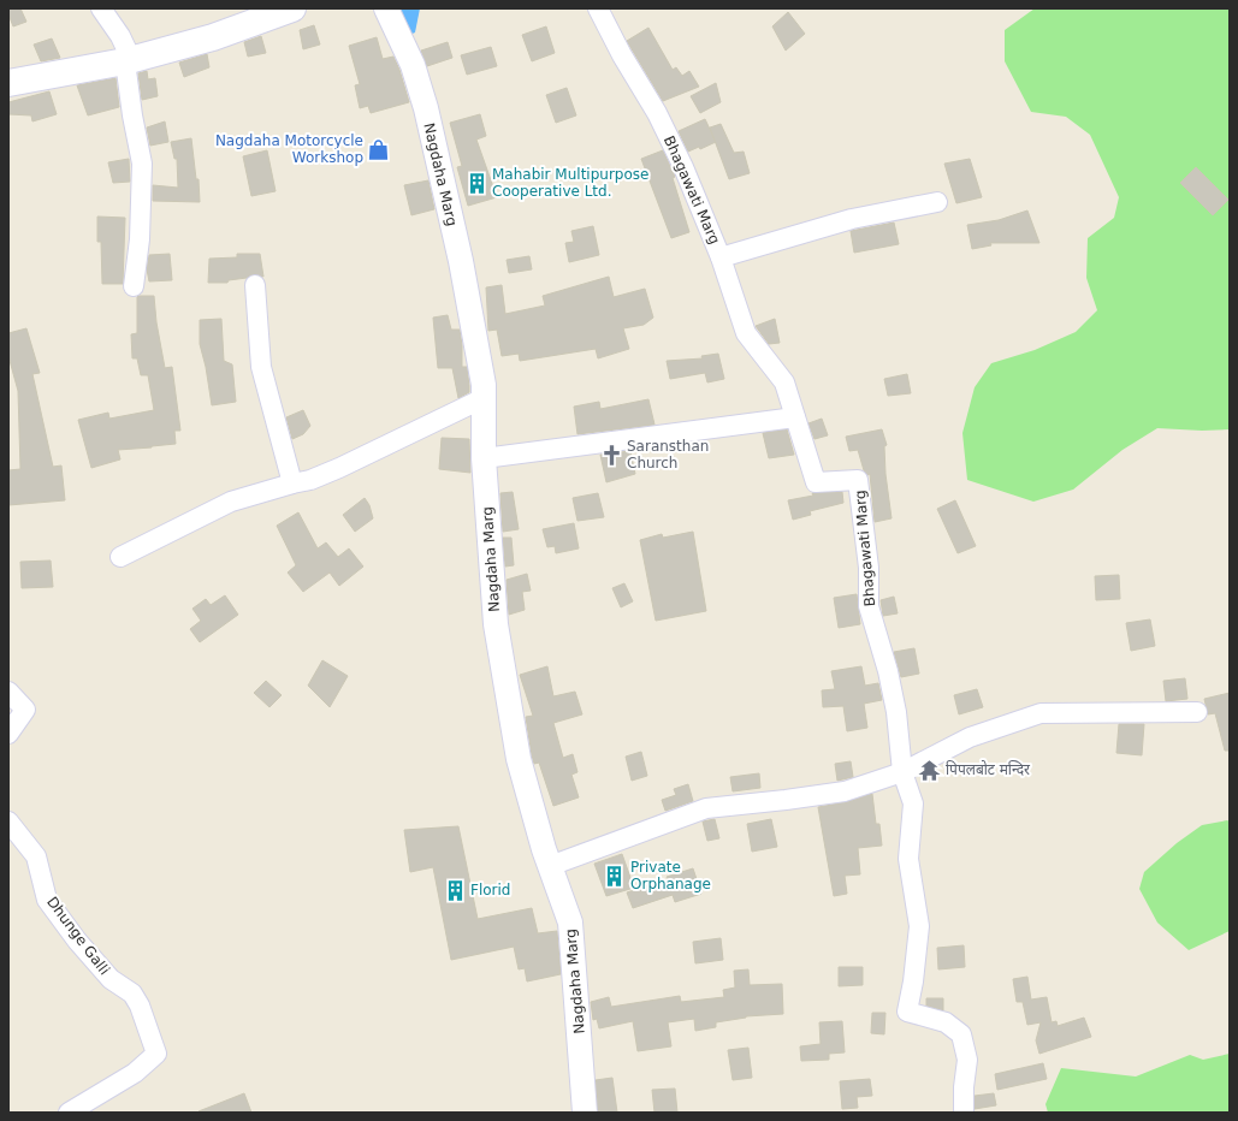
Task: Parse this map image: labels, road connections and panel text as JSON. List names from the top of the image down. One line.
{"streets":{"street":["Nagdaha Marg","Bhagawati Marg","Dhunge Galli"]},"places":{"shop":["Nagdaha Motorcycle Workshop"],"building":["Mahabir Multipurpose Cooperative Ltd.","Private Orphanage","Florid"],"church":["Saransthan Church"],"temple":["पिपलबोट मन्दिर"]}}
